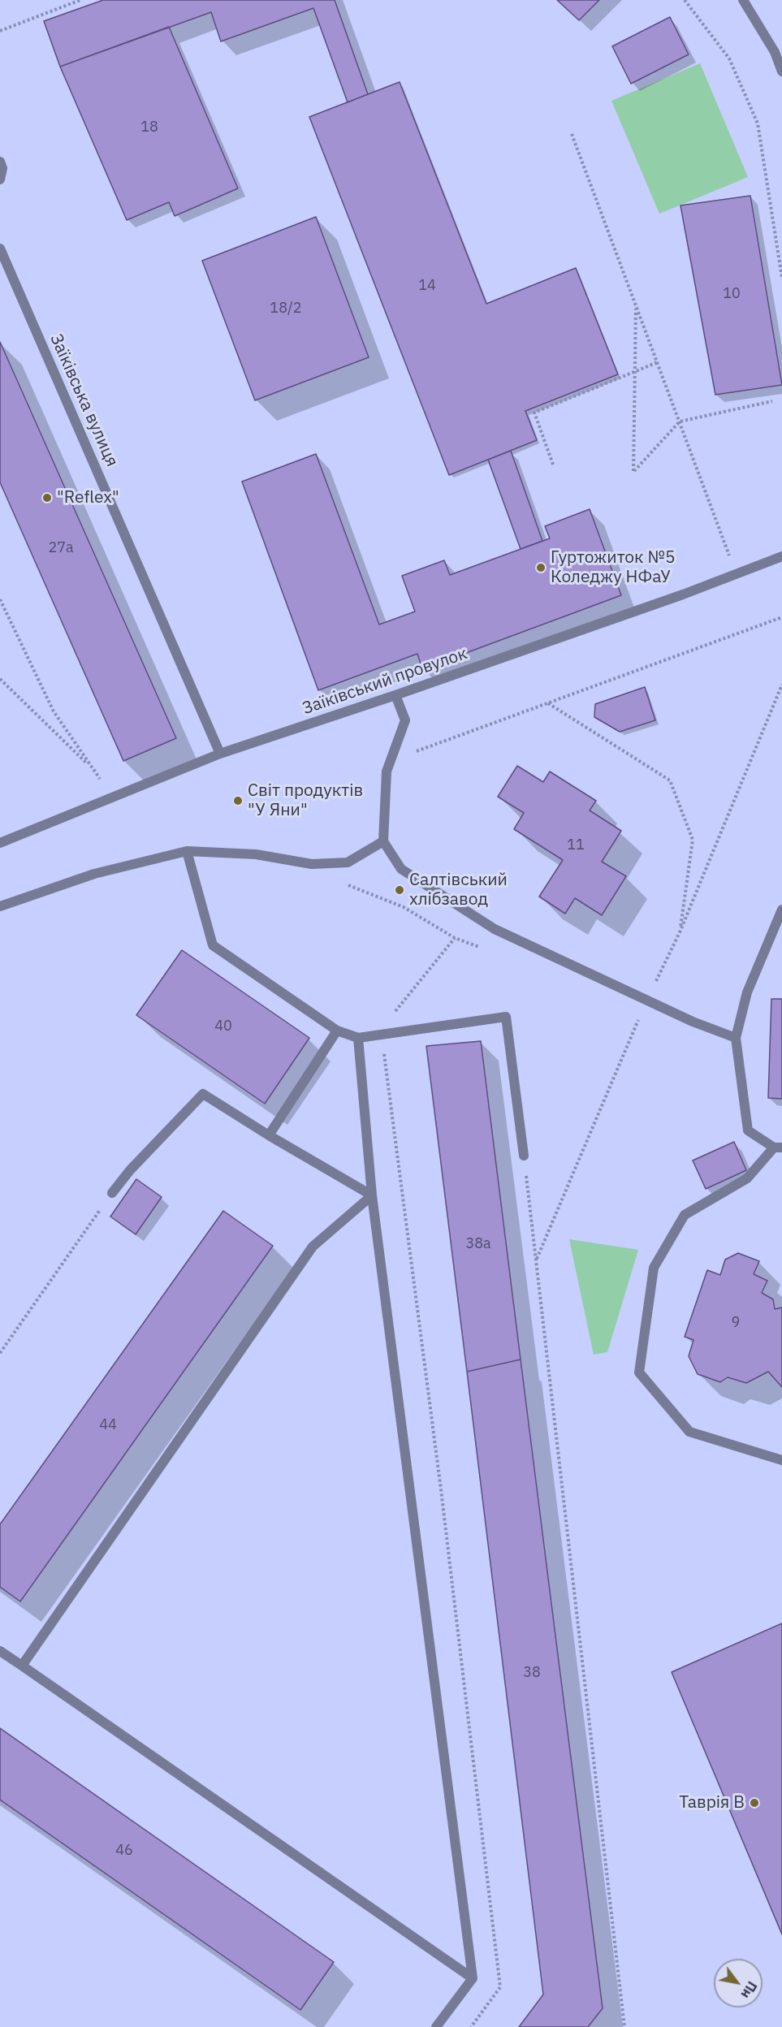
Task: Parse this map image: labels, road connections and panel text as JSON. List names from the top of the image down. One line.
{"streets":{"street":["Заїківська вулиця","Заїківський провулок"]},"crossings":[["Заїківська вулиця","Заїківський провулок"]],"places":["\"Reflex\"","Гуртожиток №5 Коледжу НФаУ","Світ продуктів \"У Яни\"","Салтівський хлібзавод","Таврія В"],"house_numbers":["18","14","10","18/2","27а","11","40","38а","9","44","38","46"],"north":"bottom right"}
